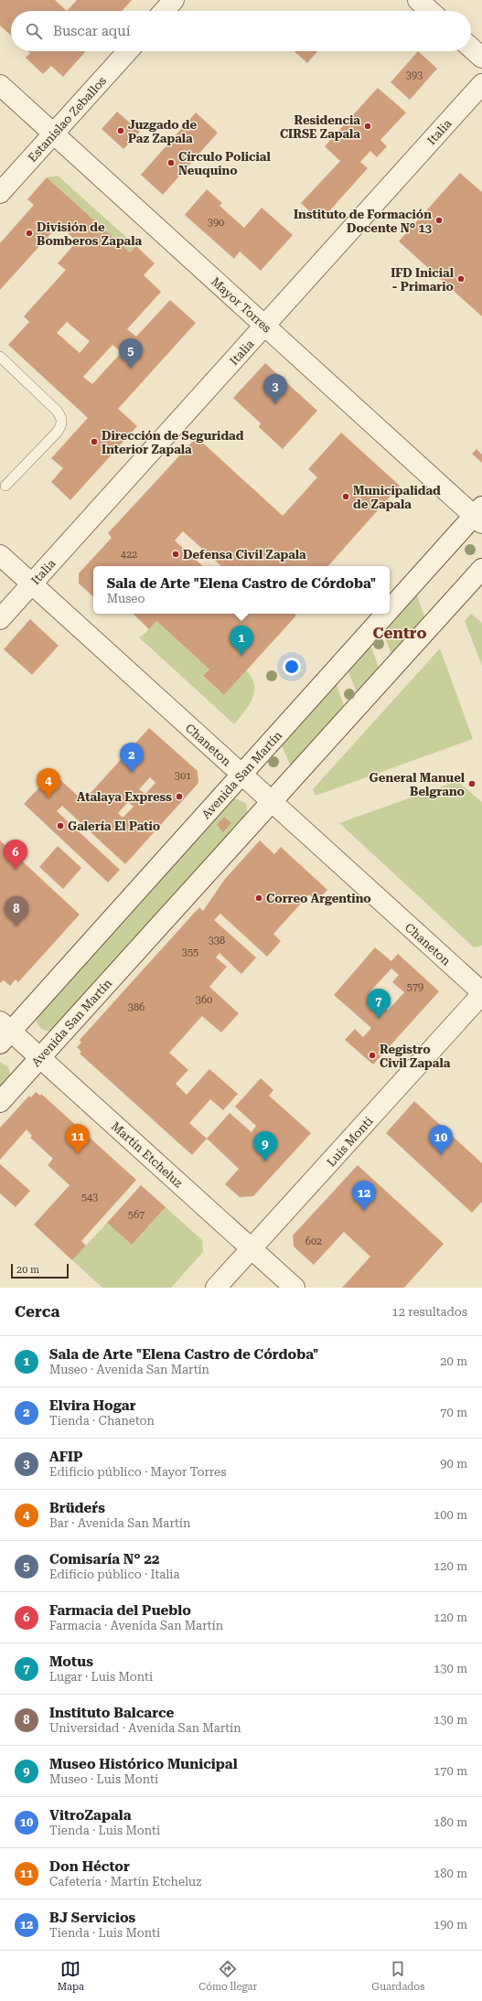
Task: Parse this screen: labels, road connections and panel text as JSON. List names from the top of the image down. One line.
{"streets":{"street":["Estanislao Zeballos","Italia","Mayor Torres","Chaneton","Avenida San Martín","Luis Monti","Martín Etcheluz"]},"crossings":[["Estanislao Zeballos","Mayor Torres"],["Italia","Mayor Torres"],["Italia","Chaneton"],["Mayor Torres","Avenida San Martín"],["Chaneton","Avenida San Martín"],["Chaneton","Luis Monti"],["Avenida San Martín","Martín Etcheluz"],["Luis Monti","Martín Etcheluz"]],"districts":["Centro"],"places":["Residencia CIRSE Zapala","Juzgado de Paz Zapala","Círculo Policial Neuquino","Instituto de Formación Docente N° 13","División de Bomberos Zapala","IFD Inicial - Primario","Dirección de Seguridad Interior Zapala","Municipalidad de Zapala","Defensa Civil Zapala","General Manuel Belgrano","Atalaya Express","Galería El Patio","Correo Argentino","Registro Civil Zapala"],"house_numbers":["393","390","422","301","338","355","579","360","386","543","567","602"],"scale_bar":"20 m","page":{"search":"Buscar aquí","pins":["5","3","1","2","4","6","8","7","11","10","9","12"],"popup":["Sala de Arte \"Elena Castro de Córdoba\"","Museo"],"scale":"20 m","heading":["Cerca","12 resultados"],"list":[{"mark":"1","name":"Sala de Arte \"Elena Castro de Córdoba\"","note":"Museo · Avenida San Martín","value":"20 m"},{"mark":"2","name":"Elvira Hogar","note":"Tienda · Chaneton","value":"70 m"},{"mark":"3","name":"AFIP","note":"Edificio público · Mayor Torres","value":"90 m"},{"mark":"4","name":"Brüder´s","note":"Bar · Avenida San Martín","value":"100 m"},{"mark":"5","name":"Comisaría N° 22","note":"Edificio público · Italia","value":"120 m"},{"mark":"6","name":"Farmacia del Pueblo","note":"Farmacia · Avenida San Martín","value":"120 m"},{"mark":"7","name":"Motus","note":"Lugar · Luis Monti","value":"130 m"},{"mark":"8","name":"Instituto Balcarce","note":"Universidad · Avenida San Martín","value":"130 m"},{"mark":"9","name":"Museo Histórico Municipal","note":"Museo · Luis Monti","value":"170 m"},{"mark":"10","name":"VitroZapala","note":"Tienda · Luis Monti","value":"180 m"},{"mark":"11","name":"Don Héctor","note":"Cafetería · Martín Etcheluz","value":"180 m"},{"mark":"12","name":"BJ Servicios","note":"Tienda · Luis Monti","value":"190 m"}],"nav":["Mapa","Cómo llegar","Guardados"]}}
